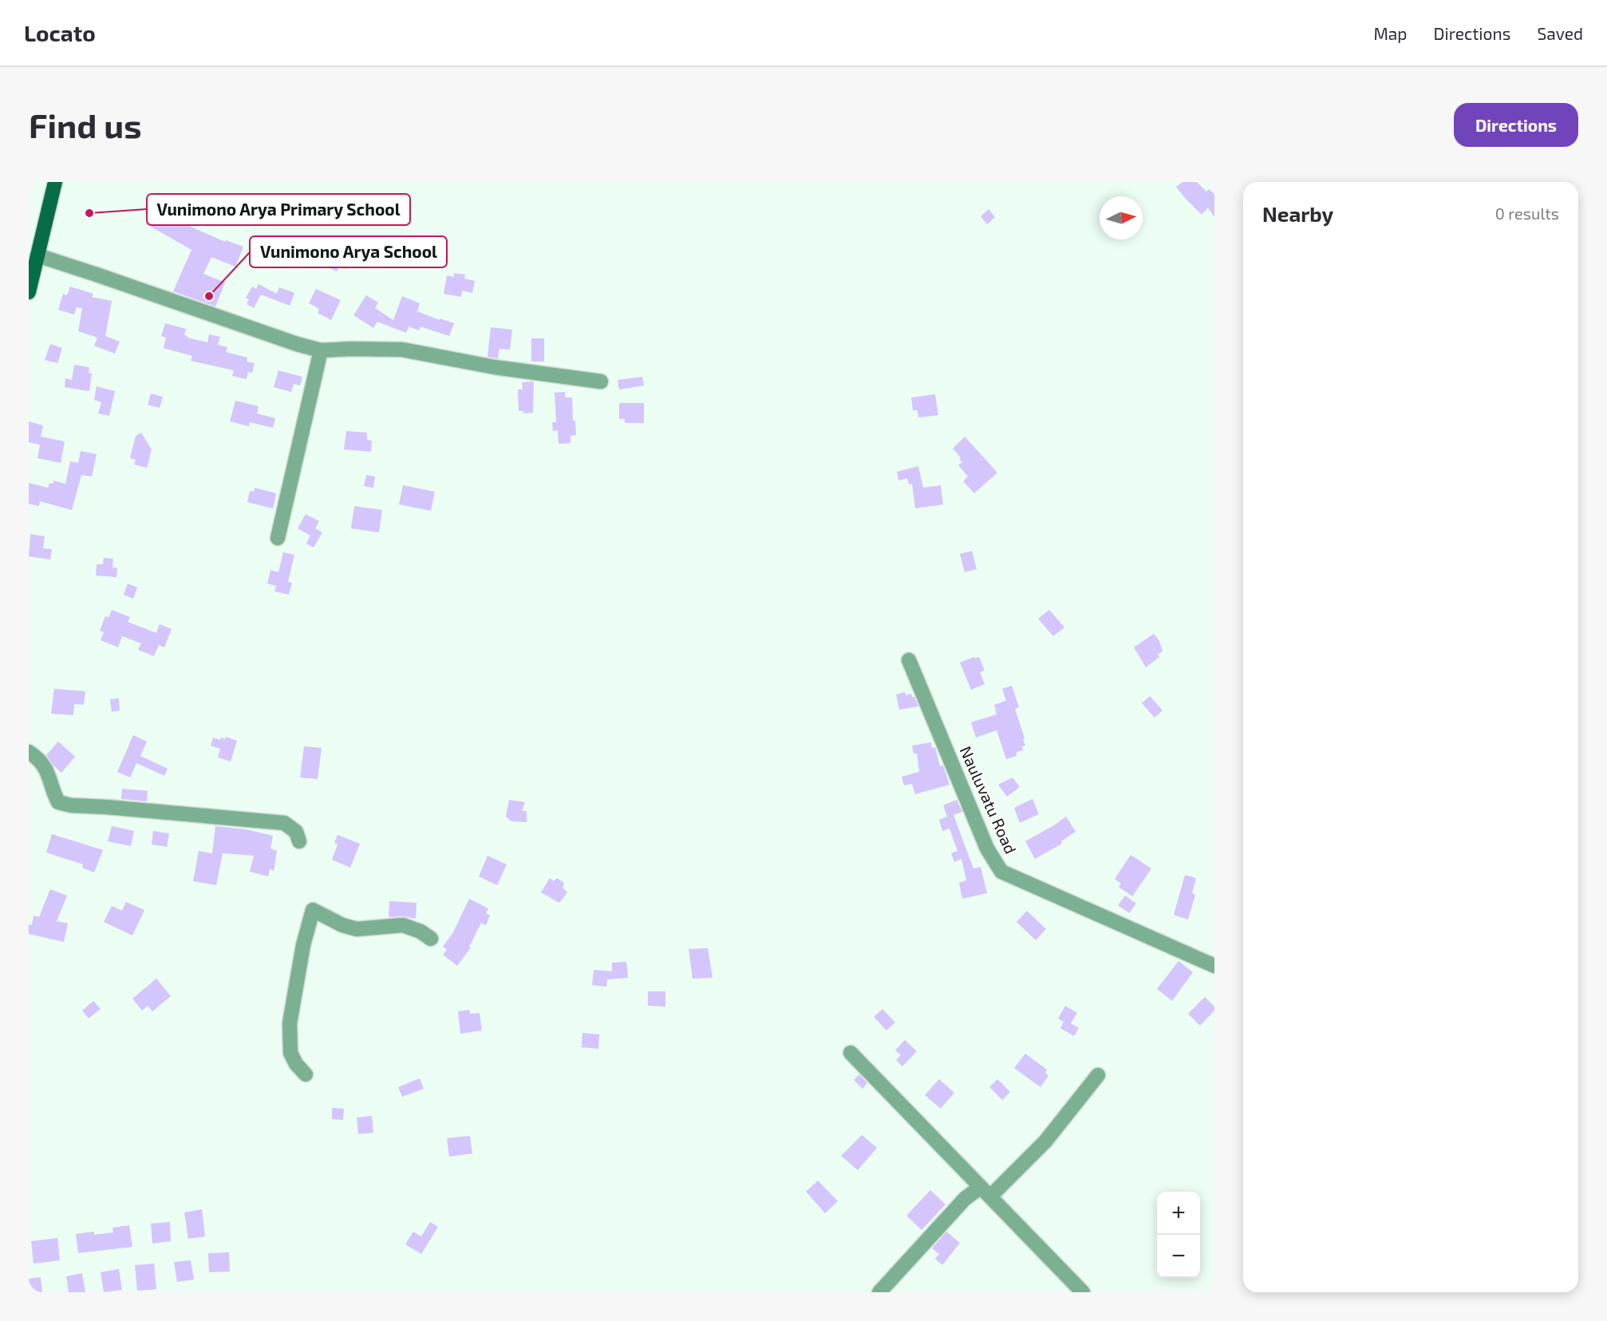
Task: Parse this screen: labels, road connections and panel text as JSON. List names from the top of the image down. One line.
{"streets":{"street":["Nauluvatu Road"]},"places":["Vunimono Arya Primary School","Vunimono Arya School"],"north":"right","page":{"header":"Locato","nav":["Map","Directions","Saved"],"buttons":"Directions","title":"Find us","heading":["Nearby","0 results"],"map_buttons":["+","−"]}}
